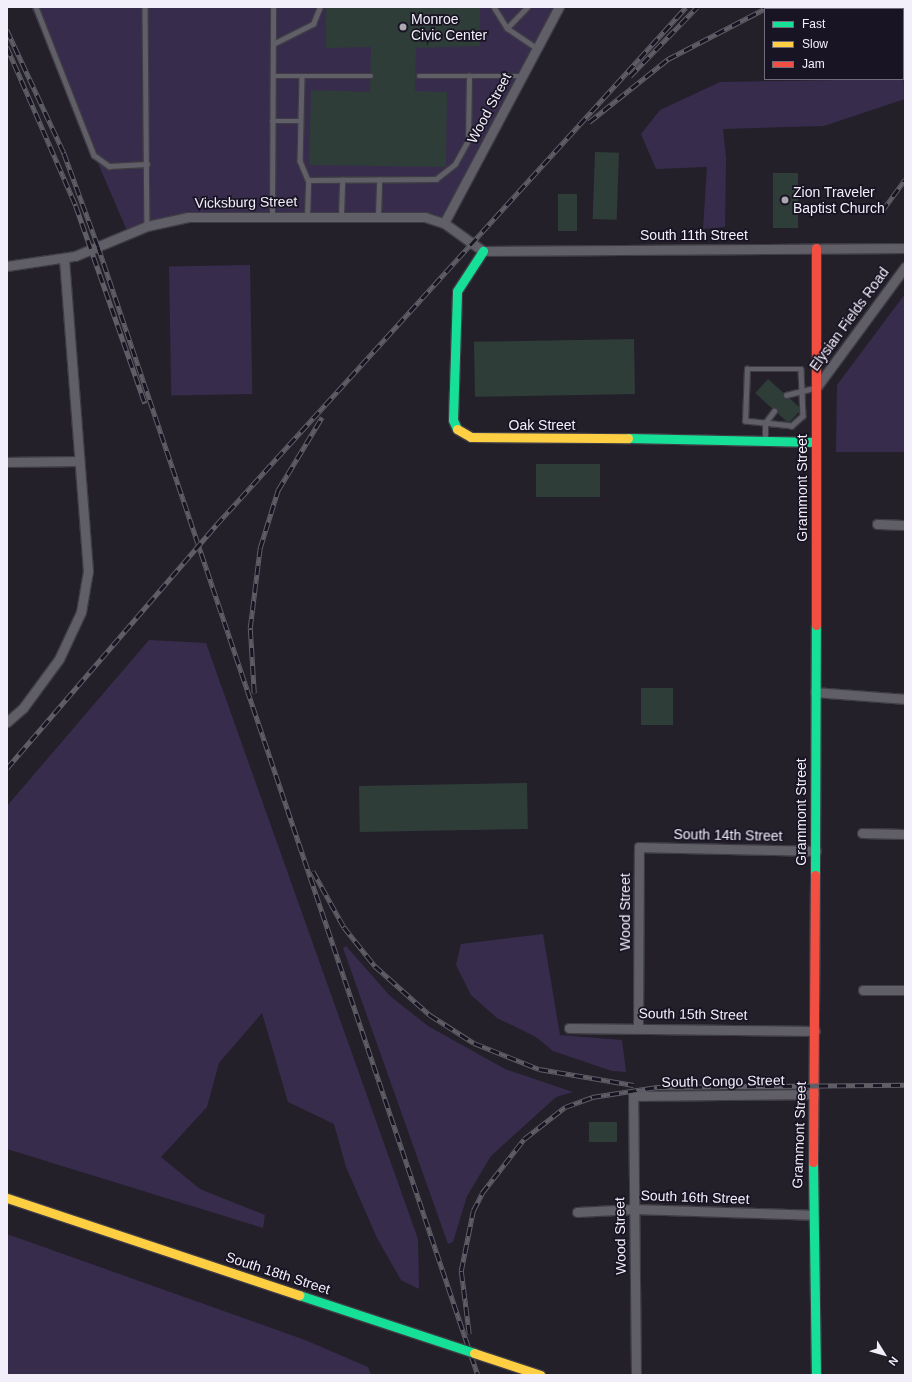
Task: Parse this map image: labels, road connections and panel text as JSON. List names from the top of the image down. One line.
{"streets":{"street":["Wood Street","Vicksburg Street","South 11th Street","Elysian Fields Road","Oak Street","Grammont Street","South 14th Street","South 15th Street","South Congo Street","South 16th Street","South 18th Street"]},"crossings":[["Wood Street","Vicksburg Street"],["Wood Street","South 14th Street"],["Wood Street","South 15th Street"],["Wood Street","South Congo Street"],["Wood Street","South 16th Street"],["Vicksburg Street","South 11th Street"],["Vicksburg Street","Oak Street"],["South 11th Street","Oak Street"],["South 11th Street","Grammont Street"],["Elysian Fields Road","Grammont Street"],["Oak Street","Grammont Street"],["Grammont Street","South 14th Street"],["Grammont Street","South 15th Street"],["Grammont Street","South Congo Street"],["Grammont Street","South 16th Street"]],"places":["Monroe Civic Center","Zion Traveler Baptist Church"],"legend":["Fast","Slow","Jam"],"north":"bottom right"}
